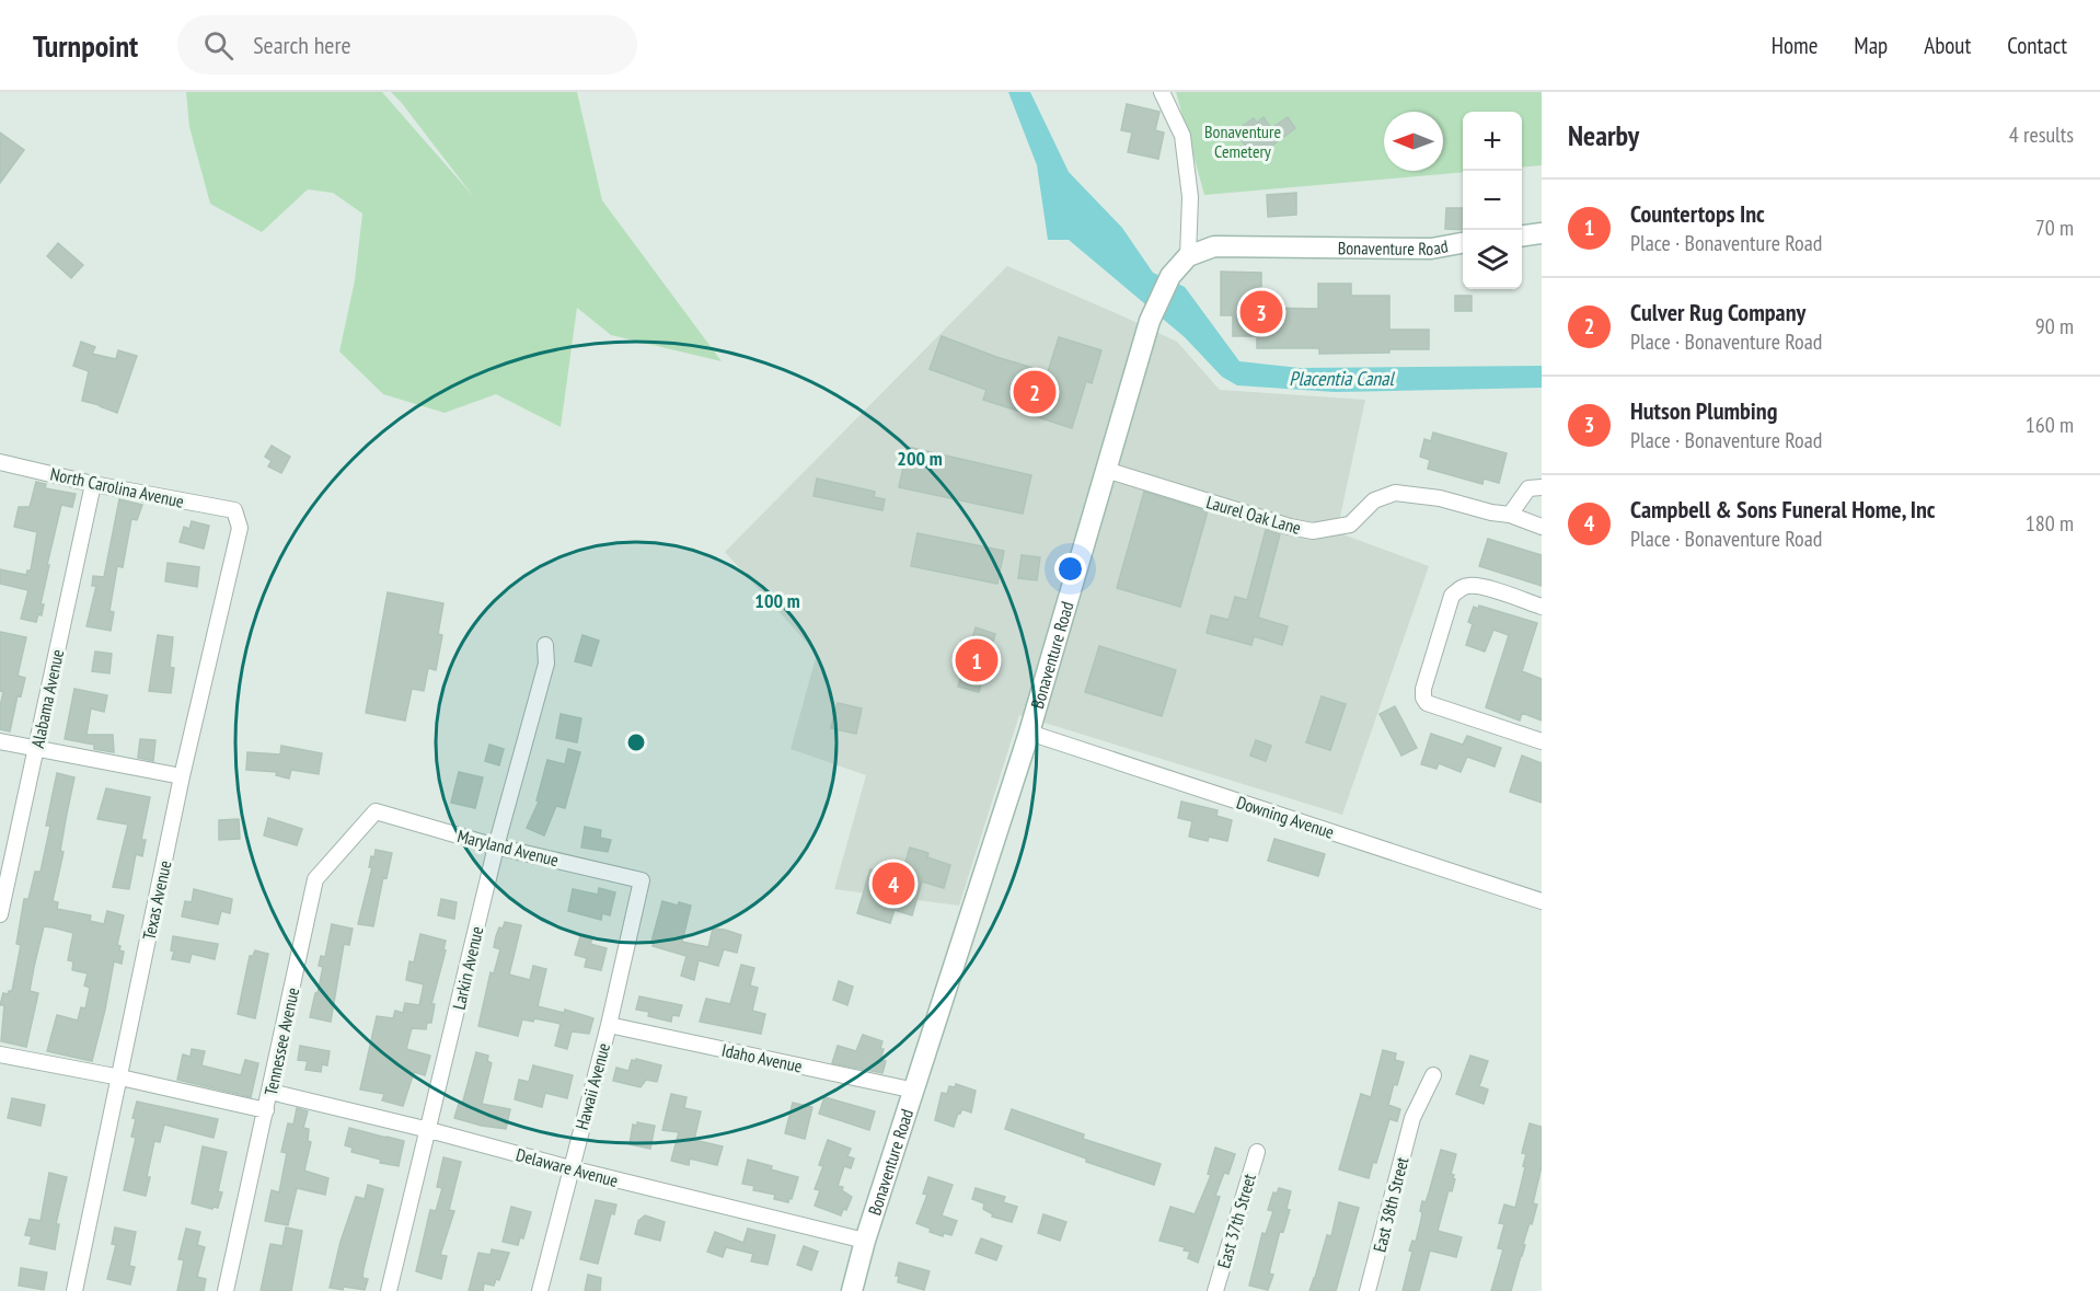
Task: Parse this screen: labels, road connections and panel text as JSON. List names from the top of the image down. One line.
{"streets":{"street":["Bonaventure Road","North Carolina Avenue","Laurel Oak Lane","Alabama Avenue","Downing Avenue","Maryland Avenue","Texas Avenue","Larkin Avenue","Tennessee Avenue","Idaho Avenue","Hawaii Avenue","Delaware Avenue","East 38th Street","East 37th Street"]},"crossings":[["Bonaventure Road","Laurel Oak Lane"],["Bonaventure Road","Downing Avenue"],["Bonaventure Road","Idaho Avenue"],["Bonaventure Road","Delaware Avenue"],["North Carolina Avenue","Alabama Avenue"],["North Carolina Avenue","Texas Avenue"],["Maryland Avenue","Larkin Avenue"],["Maryland Avenue","Tennessee Avenue"],["Maryland Avenue","Hawaii Avenue"],["Larkin Avenue","Delaware Avenue"],["Tennessee Avenue","Delaware Avenue"],["Idaho Avenue","Hawaii Avenue"],["Hawaii Avenue","Delaware Avenue"]],"water":["Placentia Canal"],"parks":["Bonaventure Cemetery"],"north":"left","page":{"header":"Turnpoint","search":"Search here","nav":["Home","Map","About","Contact"],"heading":["Nearby","4 results"],"map_buttons":["+","−"],"list":[{"mark":"1","name":"Countertops Inc","note":"Place · Bonaventure Road","value":"70 m"},{"mark":"2","name":"Culver Rug Company","note":"Place · Bonaventure Road","value":"90 m"},{"mark":"3","name":"Hutson Plumbing","note":"Place · Bonaventure Road","value":"160 m"},{"mark":"4","name":"Campbell & Sons Funeral Home, Inc","note":"Place · Bonaventure Road","value":"180 m"}],"pins":["3","2","1","4"]},"rings":["200 m","100 m"]}
